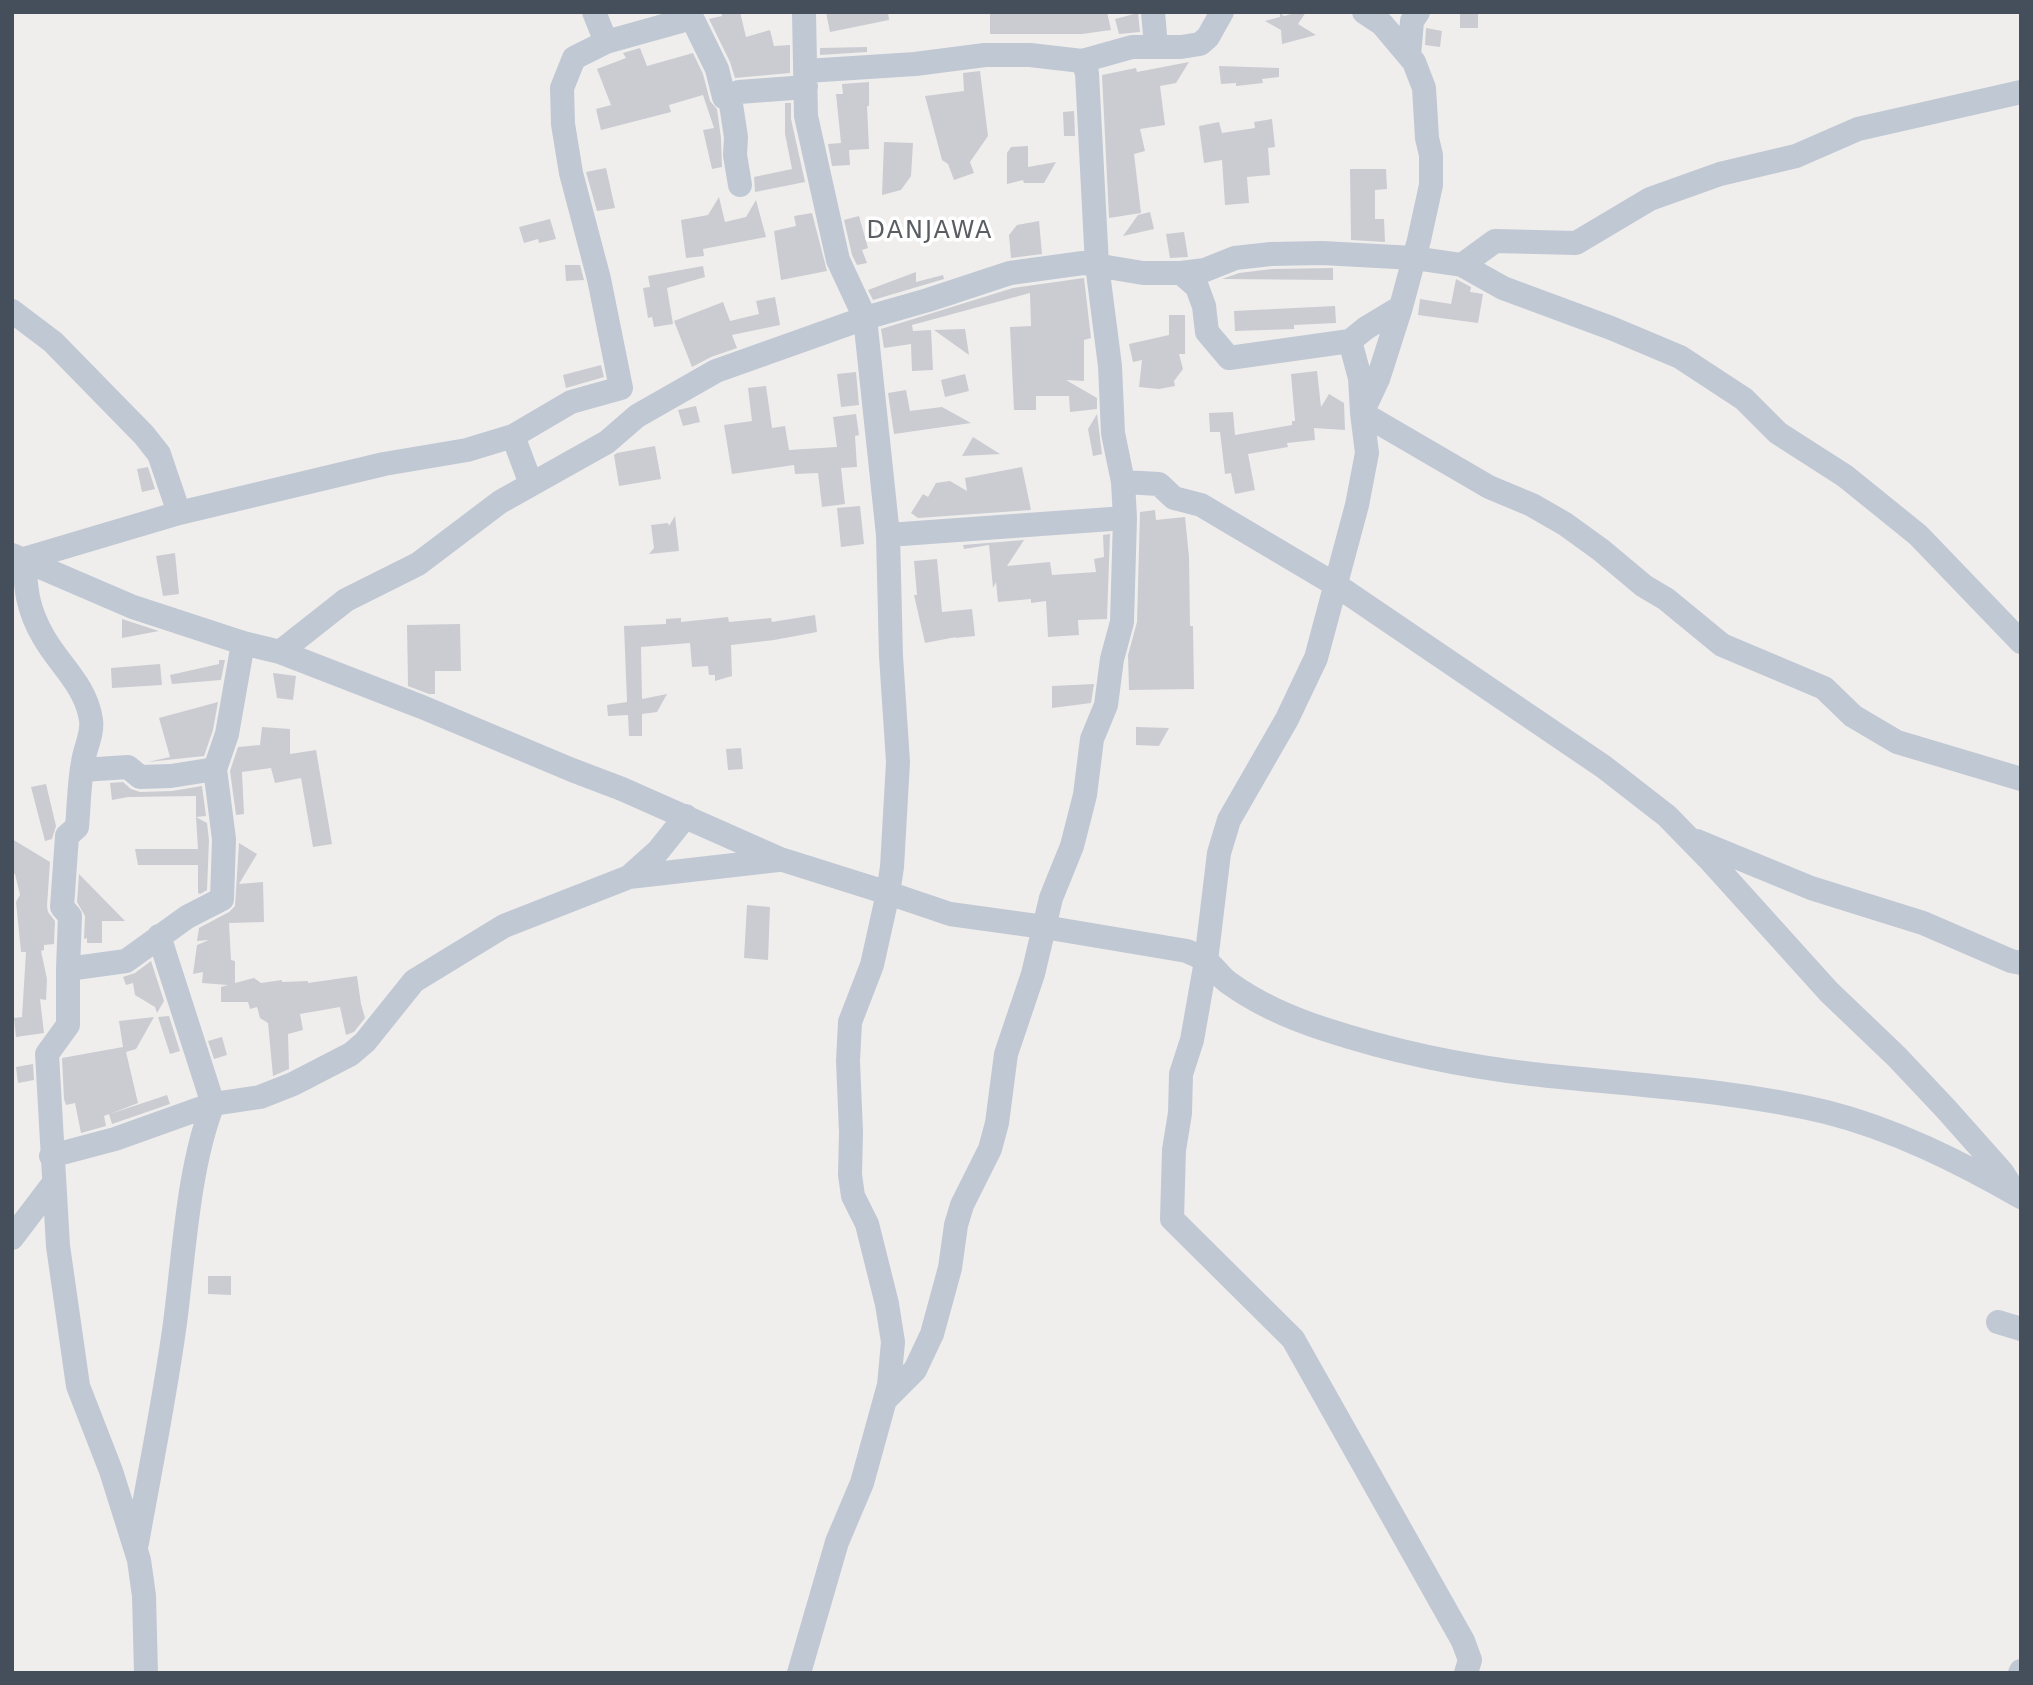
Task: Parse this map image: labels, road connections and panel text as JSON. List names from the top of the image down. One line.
{"districts":["DANJAWA"]}
